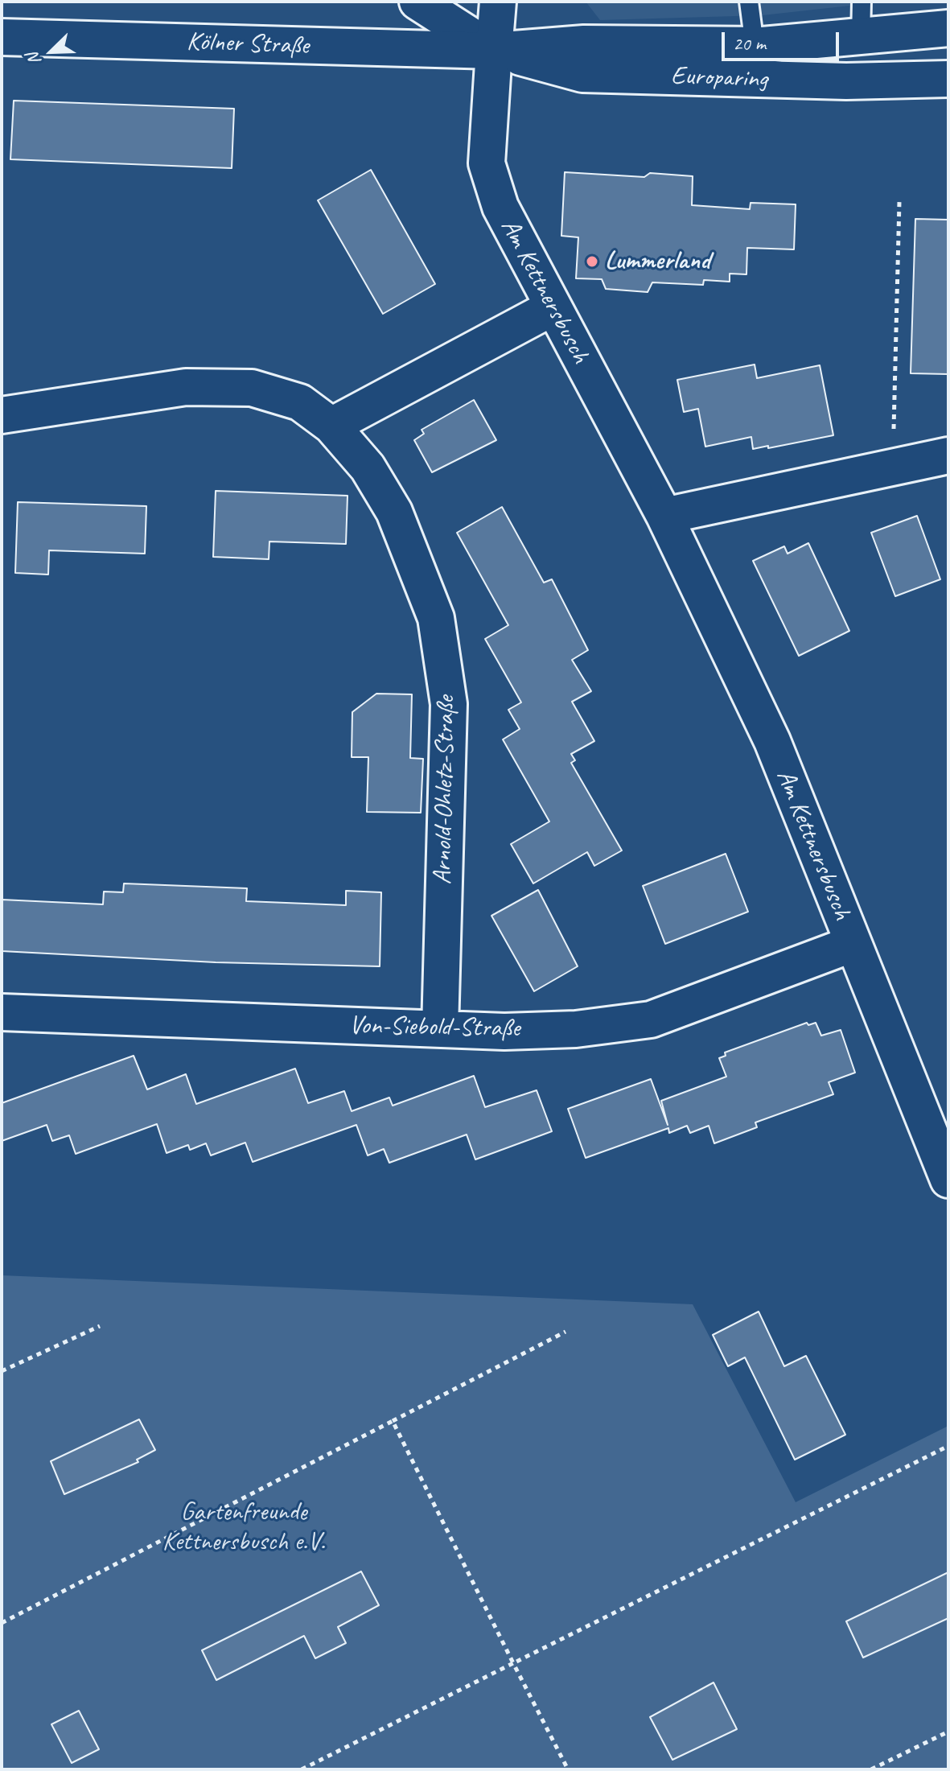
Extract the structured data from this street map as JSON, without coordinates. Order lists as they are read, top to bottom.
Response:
{
  "streets": {
    "street": [
      "Kölner Straße",
      "Europaring",
      "Am Kettnersbusch",
      "Arnold-Ohletz-Straße",
      "Von-Siebold-Straße"
    ]
  },
  "crossings": [
    ["Kölner Straße", "Europaring"],
    ["Kölner Straße", "Am Kettnersbusch"],
    ["Europaring", "Am Kettnersbusch"],
    ["Am Kettnersbusch", "Von-Siebold-Straße"],
    ["Arnold-Ohletz-Straße", "Von-Siebold-Straße"]
  ],
  "parks": ["Gartenfreunde Kettnersbusch e.V."],
  "places": ["Lummerland"],
  "scale_bar": "20 m",
  "north": "bottom left"
}
